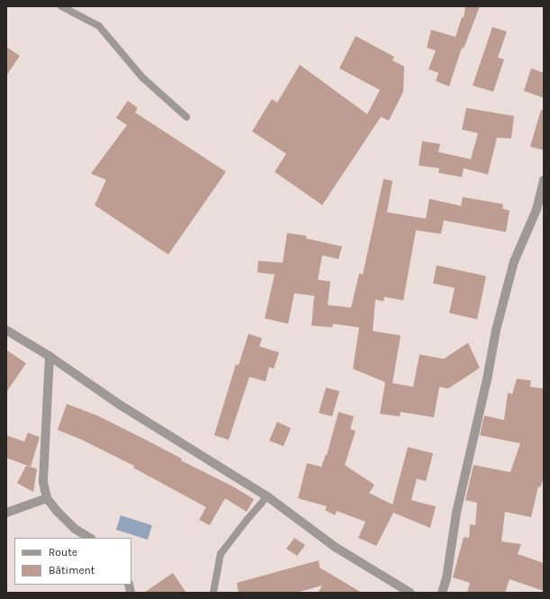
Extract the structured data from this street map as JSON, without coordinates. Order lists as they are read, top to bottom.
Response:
{
  "legend": ["Route", "Bâtiment"]
}
